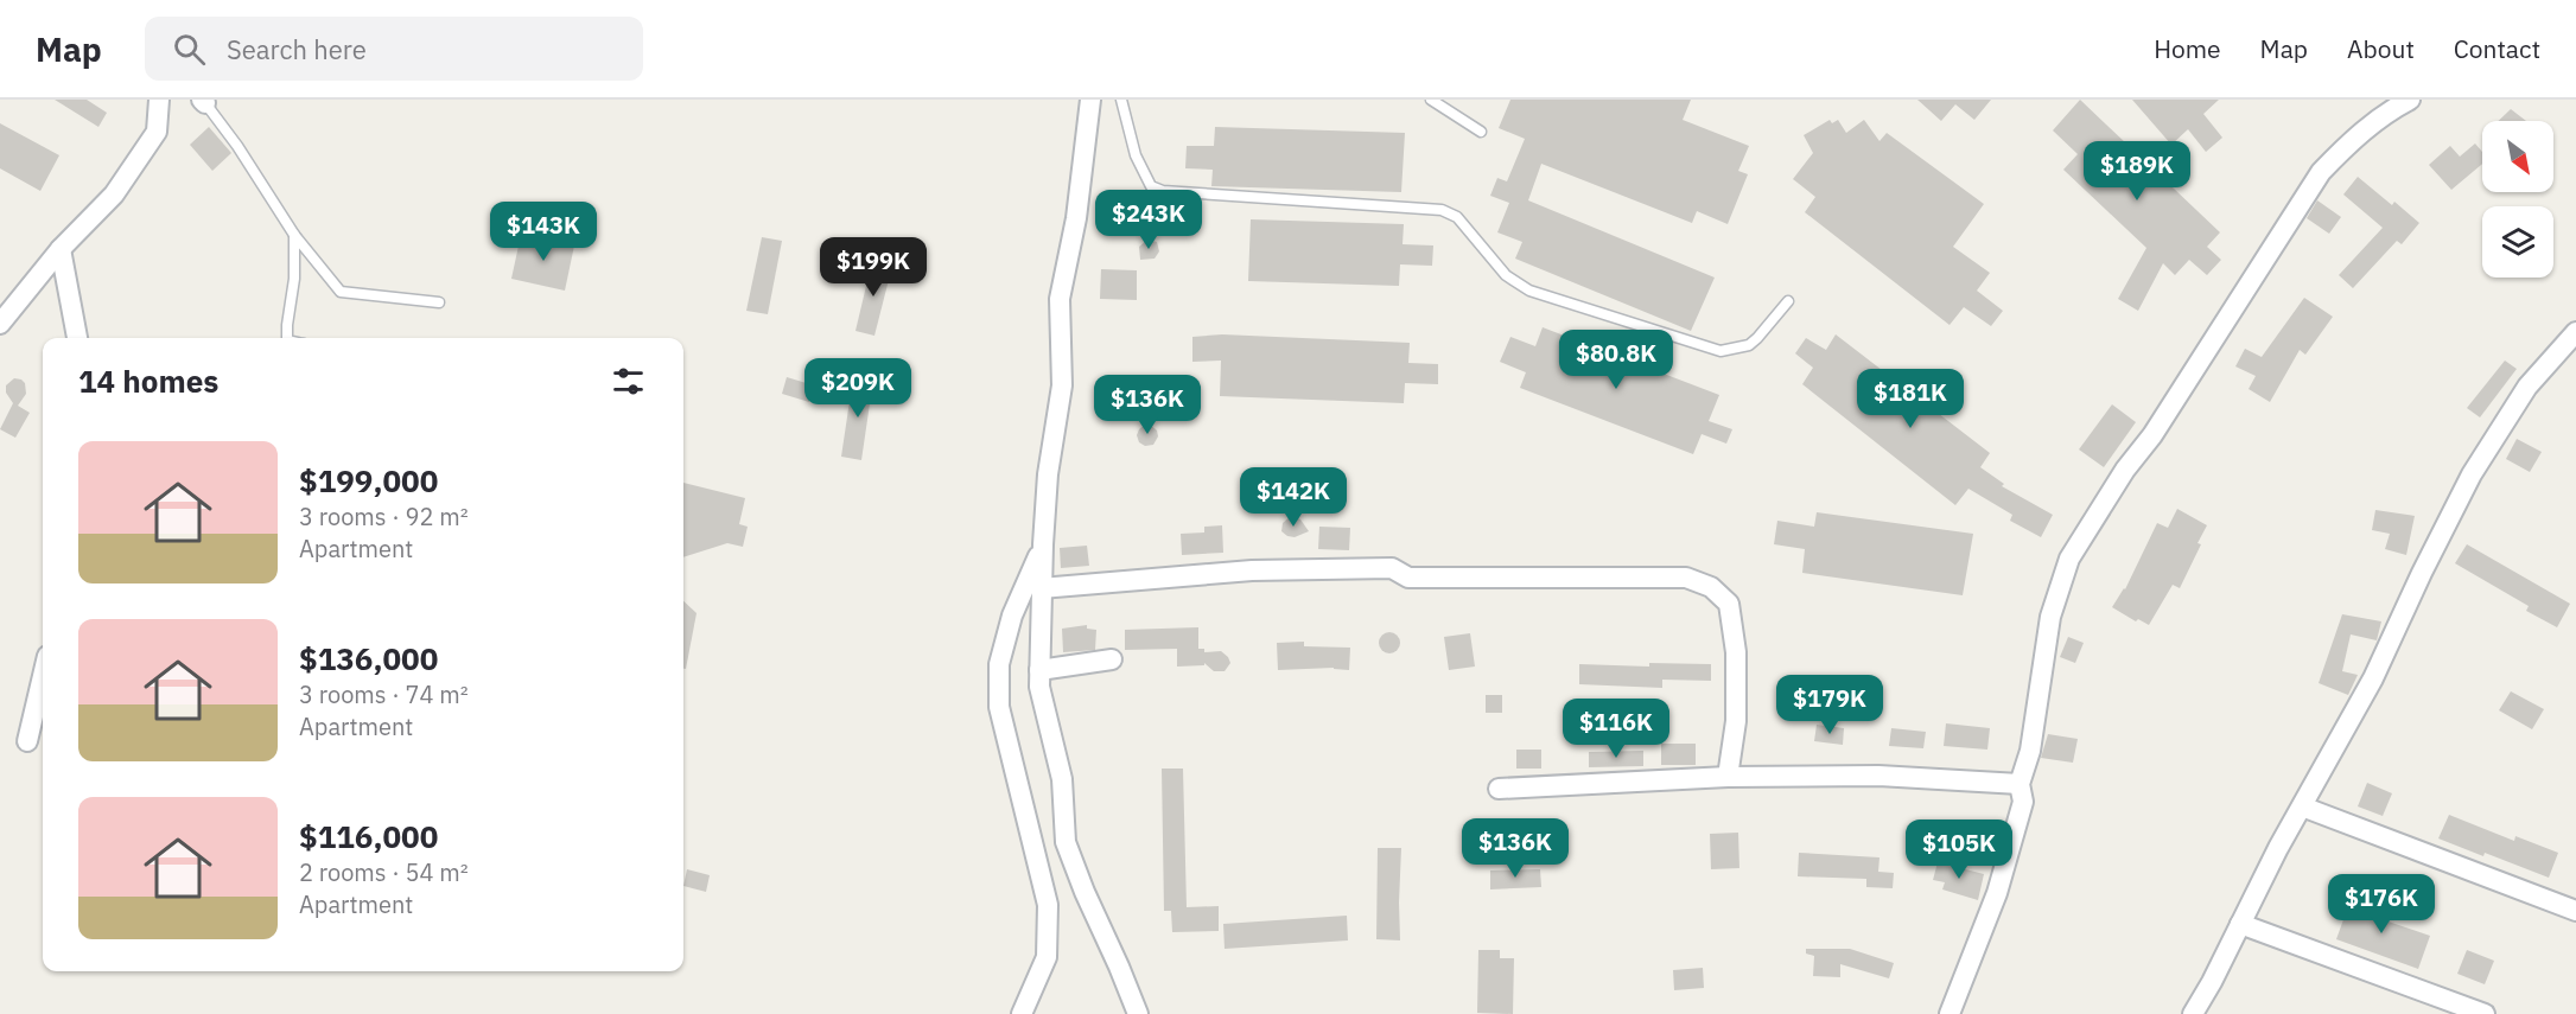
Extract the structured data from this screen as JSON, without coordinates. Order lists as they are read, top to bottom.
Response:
{
  "north": "bottom right",
  "page": {
    "header": "Map",
    "search": "Search here",
    "nav": [
      "Home",
      "Map",
      "About",
      "Contact"
    ],
    "price": [
      "$189K",
      "$243K",
      "$143K",
      "$199K",
      "$80.8K",
      "$209K",
      "$181K",
      "$136K",
      "$142K",
      "$179K",
      "$116K",
      "$136K",
      "$105K",
      "$176K"
    ],
    "heading": "14 homes",
    "list": [
      {
        "name": "$199,000",
        "note": "3 rooms · 92 m² · Apartment"
      },
      {
        "name": "$136,000",
        "note": "3 rooms · 74 m² · Apartment"
      },
      {
        "name": "$116,000",
        "note": "2 rooms · 54 m² · Apartment"
      }
    ]
  }
}
